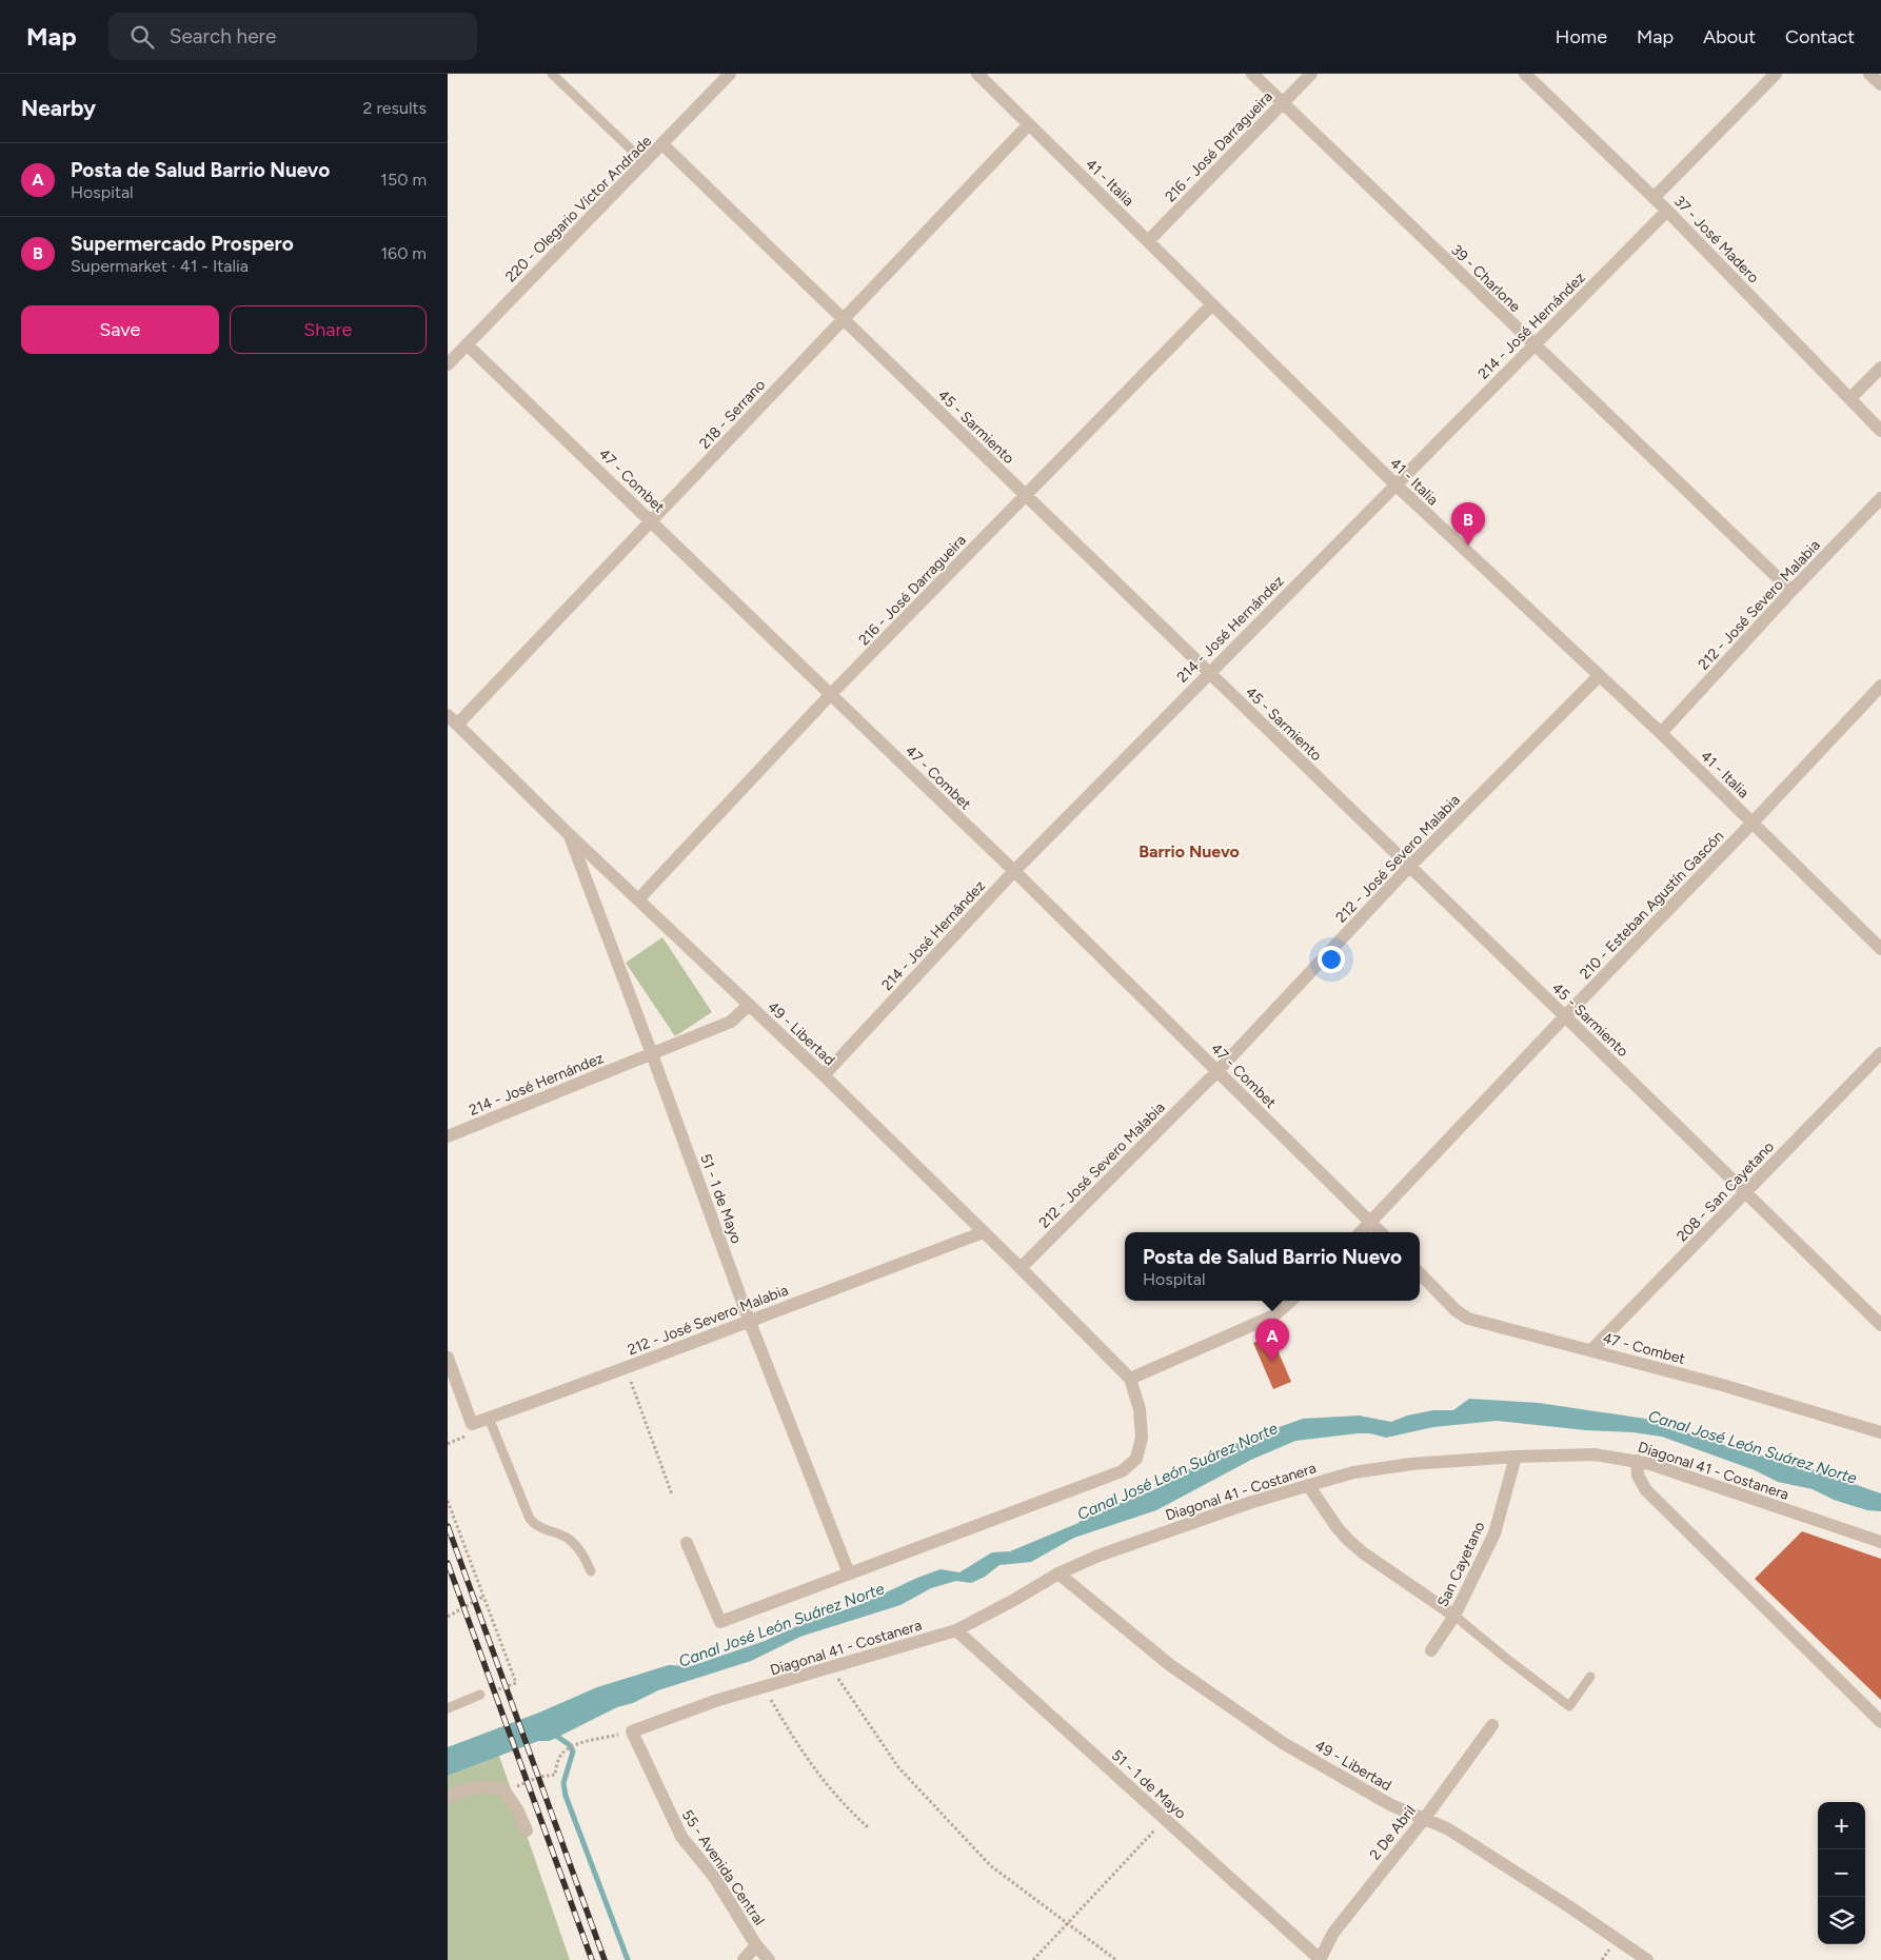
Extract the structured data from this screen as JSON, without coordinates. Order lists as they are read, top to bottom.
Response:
{
  "streets": {
    "street": [
      "216 - José Darragueira",
      "41 - Italia",
      "220 - Olegario Víctor Andrade",
      "37 - José Madero",
      "39 - Charlone",
      "214 - José Hernández",
      "218 - Serrano",
      "45 - Sarmiento",
      "47 - Combet",
      "212 - José Severo Malabia",
      "210 - Esteban Agustín Gascón",
      "49 - Libertad",
      "208 - San Cayetano",
      "51 - 1 de Mayo",
      "Diagonal 41 - Costanera",
      "San Cayetano",
      "2 De Abril",
      "55 - Avenida Central"
    ]
  },
  "crossings": [
    ["216 - José Darragueira", "41 - Italia"],
    ["216 - José Darragueira", "39 - Charlone"],
    ["216 - José Darragueira", "45 - Sarmiento"],
    ["216 - José Darragueira", "47 - Combet"],
    ["216 - José Darragueira", "49 - Libertad"],
    ["41 - Italia", "214 - José Hernández"],
    ["41 - Italia", "218 - Serrano"],
    ["41 - Italia", "212 - José Severo Malabia"],
    ["41 - Italia", "210 - Esteban Agustín Gascón"],
    ["220 - Olegario Víctor Andrade", "45 - Sarmiento"],
    ["220 - Olegario Víctor Andrade", "47 - Combet"],
    ["37 - José Madero", "214 - José Hernández"],
    ["39 - Charlone", "214 - José Hernández"],
    ["39 - Charlone", "212 - José Severo Malabia"],
    ["214 - José Hernández", "45 - Sarmiento"],
    ["214 - José Hernández", "47 - Combet"],
    ["214 - José Hernández", "49 - Libertad"],
    ["214 - José Hernández", "51 - 1 de Mayo"],
    ["218 - Serrano", "45 - Sarmiento"],
    ["218 - Serrano", "47 - Combet"],
    ["218 - Serrano", "49 - Libertad"],
    ["45 - Sarmiento", "212 - José Severo Malabia"],
    ["45 - Sarmiento", "210 - Esteban Agustín Gascón"],
    ["45 - Sarmiento", "208 - San Cayetano"],
    ["47 - Combet", "212 - José Severo Malabia"],
    ["47 - Combet", "210 - Esteban Agustín Gascón"],
    ["47 - Combet", "208 - San Cayetano"],
    ["212 - José Severo Malabia", "49 - Libertad"],
    ["212 - José Severo Malabia", "51 - 1 de Mayo"],
    ["49 - Libertad", "51 - 1 de Mayo"],
    ["49 - Libertad", "Diagonal 41 - Costanera"],
    ["49 - Libertad", "2 De Abril"],
    ["51 - 1 de Mayo", "Diagonal 41 - Costanera"],
    ["51 - 1 de Mayo", "2 De Abril"],
    ["Diagonal 41 - Costanera", "San Cayetano"],
    ["Diagonal 41 - Costanera", "55 - Avenida Central"]
  ],
  "districts": ["Barrio Nuevo"],
  "water": ["Canal José León Suárez Norte"],
  "page": {
    "header": "Map",
    "search": "Search here",
    "nav": [
      "Home",
      "Map",
      "About",
      "Contact"
    ],
    "heading": ["Nearby", "2 results"],
    "list": [
      {
        "mark": "A",
        "name": "Posta de Salud Barrio Nuevo",
        "note": "Hospital",
        "value": "150 m"
      },
      {
        "mark": "B",
        "name": "Supermercado Prospero",
        "note": "Supermarket · 41 - Italia",
        "value": "160 m"
      }
    ],
    "buttons": ["Save", "Share"],
    "pins": ["B", "A"],
    "popup": ["Posta de Salud Barrio Nuevo", "Hospital"],
    "map_buttons": ["+", "−"]
  }
}
